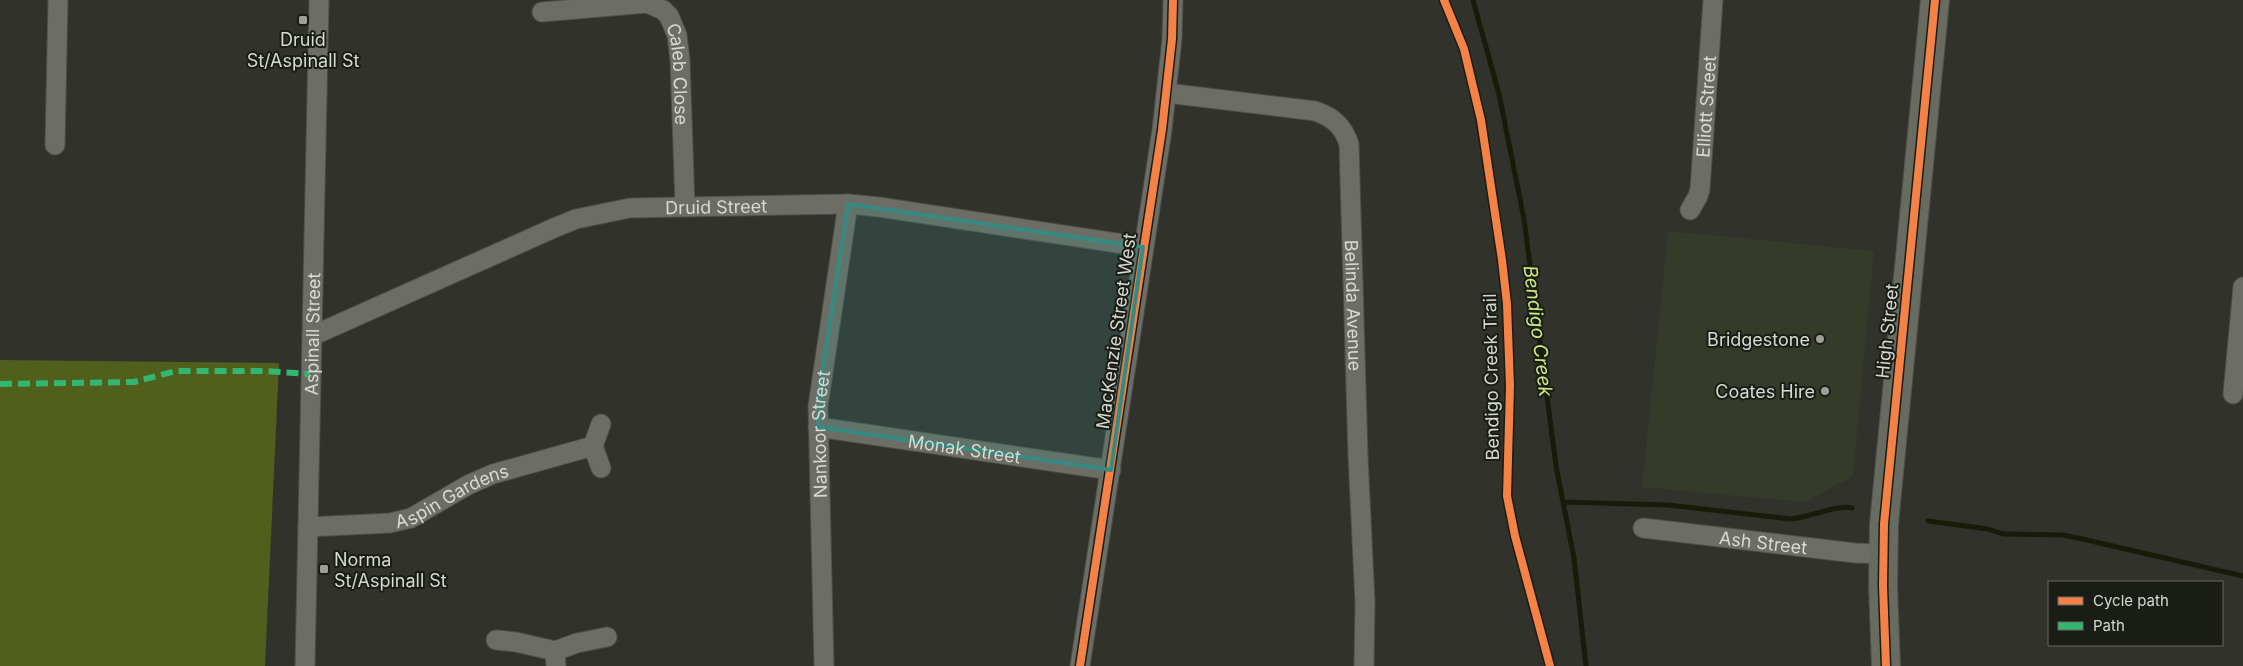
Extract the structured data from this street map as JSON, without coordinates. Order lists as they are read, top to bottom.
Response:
{
  "streets": {
    "highway": ["High Street"],
    "street": [
      "Caleb Close",
      "Elliott Street",
      "Druid Street",
      "Belinda Avenue",
      "MacKenzie Street West",
      "Aspinall Street",
      "Nankoor Street",
      "Monak Street",
      "Aspin Gardens",
      "Ash Street"
    ],
    "cycle path": ["Bendigo Creek Trail"]
  },
  "crossings": [
    ["Caleb Close", "Druid Street"],
    ["Druid Street", "MacKenzie Street West"],
    ["Druid Street", "Aspinall Street"],
    ["Druid Street", "Nankoor Street"],
    ["Belinda Avenue", "MacKenzie Street West"],
    ["MacKenzie Street West", "Monak Street"],
    ["High Street", "Ash Street"],
    ["Aspinall Street", "Aspin Gardens"],
    ["Nankoor Street", "Monak Street"]
  ],
  "water": ["Bendigo Creek"],
  "places": {
    "transit": ["Druid St/Aspinall St", "Norma St/Aspinall St"],
    "other": ["Bridgestone", "Coates Hire"]
  },
  "legend": ["Cycle path", "Path"]
}
